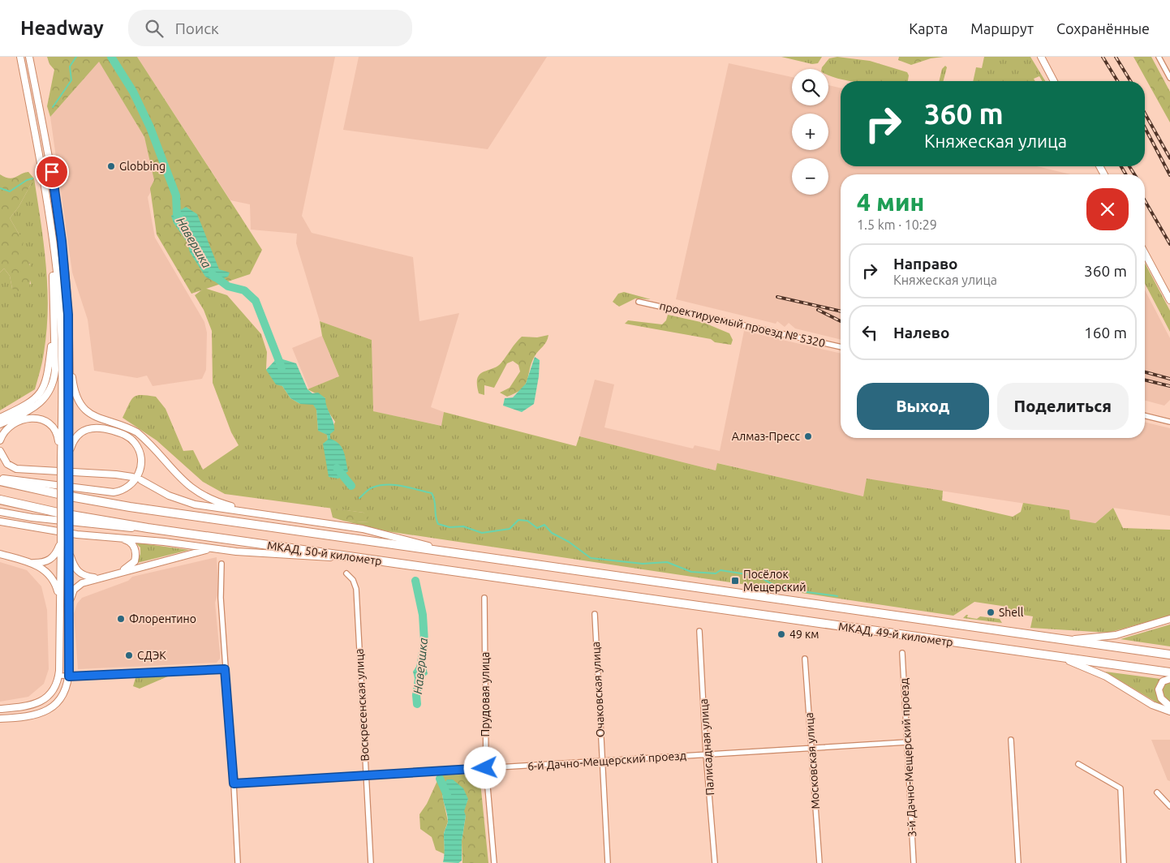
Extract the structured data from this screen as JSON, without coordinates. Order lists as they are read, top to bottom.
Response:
{
  "streets": {
    "highway": ["МКАД, 50-й километр", "МКАД, 49-й километр"],
    "street": [
      "проектируемый проезд № 5320",
      "Очаковская улица",
      "Прудовая улица",
      "Воскресенская улица",
      "Палисадная улица",
      "3-й Дачно-Мещерский проезд",
      "6-й Дачно-Мещерский проезд",
      "Московская улица"
    ]
  },
  "crossings": [
    ["МКАД, 50-й километр", "МКАД, 49-й километр"],
    ["Очаковская улица", "6-й Дачно-Мещерский проезд"],
    ["Прудовая улица", "6-й Дачно-Мещерский проезд"],
    ["Воскресенская улица", "6-й Дачно-Мещерский проезд"],
    ["Палисадная улица", "6-й Дачно-Мещерский проезд"],
    ["3-й Дачно-Мещерский проезд", "6-й Дачно-Мещерский проезд"],
    ["6-й Дачно-Мещерский проезд", "Московская улица"]
  ],
  "water": ["Навершка"],
  "places": {
    "other": [
      "Globbing",
      "Алмаз-Пресс",
      "Shell",
      "Флорентино",
      "49 км",
      "СДЭК"
    ],
    "transit": ["Посёлок Мещерский"]
  },
  "page": {
    "header": "Headway",
    "search": "Поиск",
    "nav": ["Карта", "Маршрут", "Сохранённые"],
    "map_buttons": ["+", "−"],
    "turn": ["360 m", "Княжеская улица"],
    "heading": ["4 мин", "1.5 km · 10:29"],
    "list": [
      {
        "name": "Направо",
        "note": "Княжеская улица",
        "value": "360 m"
      },
      {
        "name": "Налево",
        "value": "160 m"
      }
    ],
    "buttons": ["Выход", "Поделиться"]
  }
}
